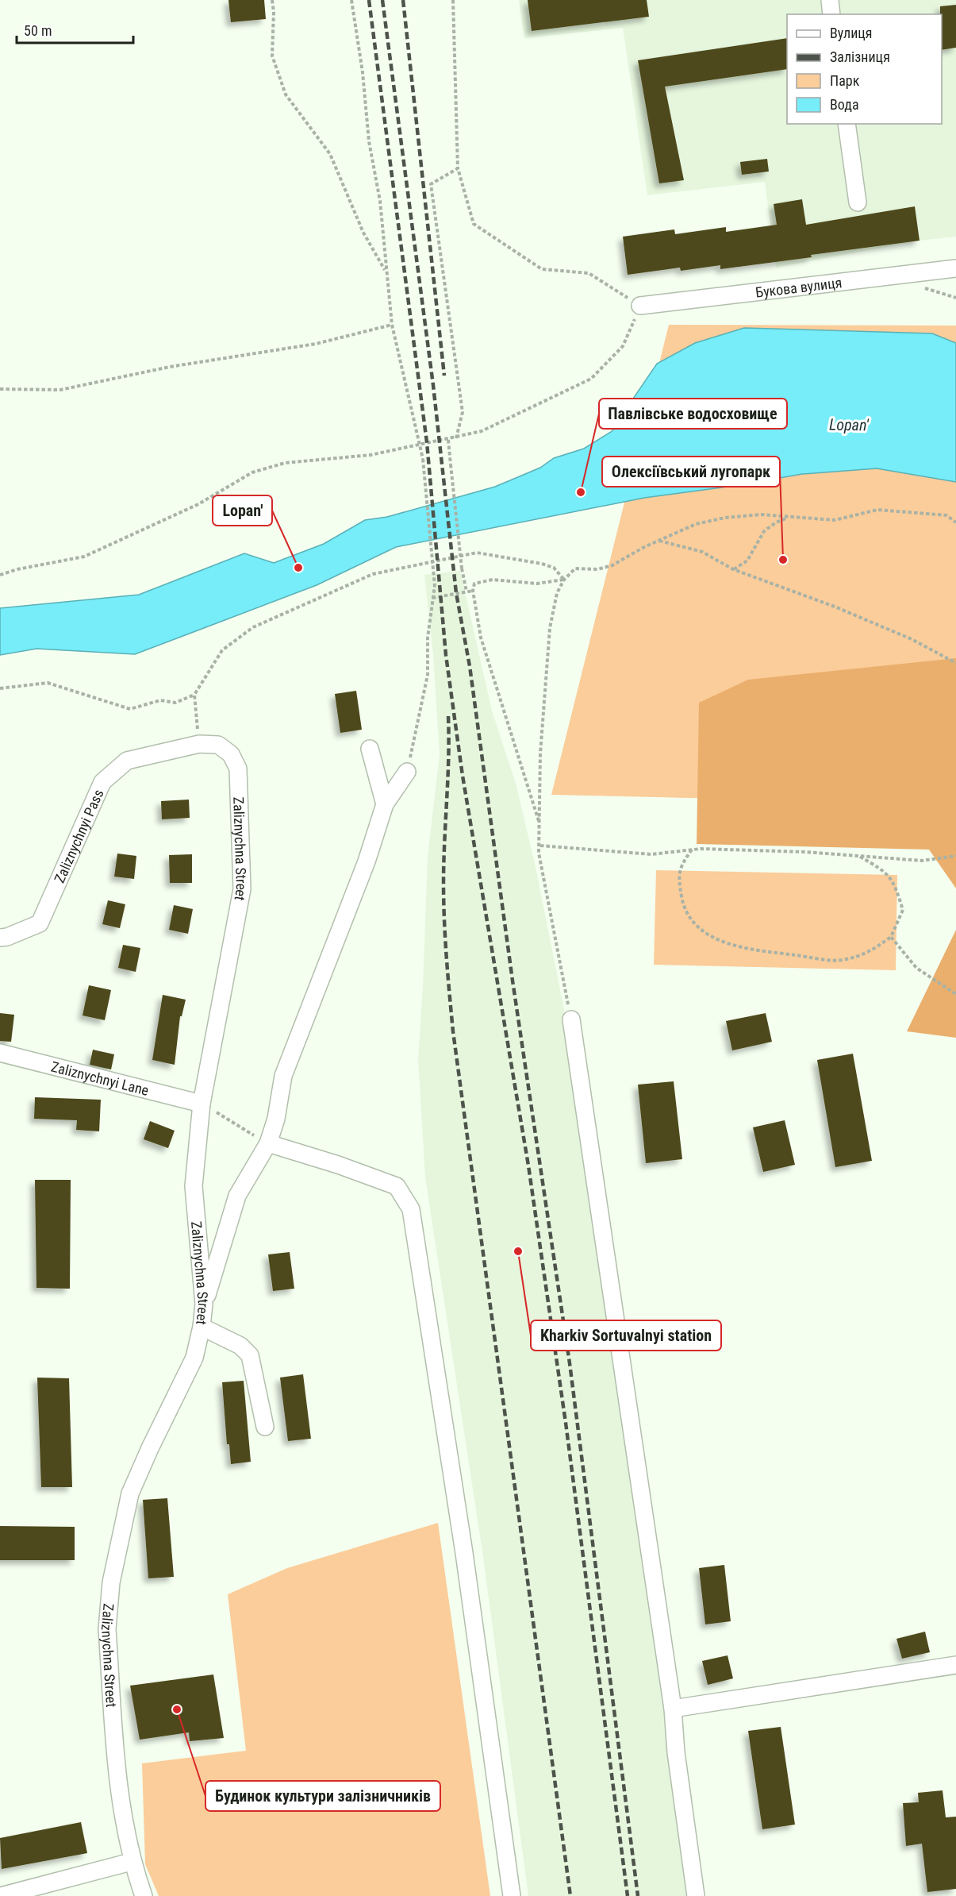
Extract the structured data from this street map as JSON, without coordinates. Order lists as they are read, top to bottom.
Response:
{
  "streets": {
    "street": [
      "Букова вулиця",
      "Zaliznychnyi Pass",
      "Zaliznychna Street",
      "Zaliznychnyi Lane"
    ]
  },
  "crossings": [
    ["Zaliznychnyi Pass", "Zaliznychna Street"],
    ["Zaliznychna Street", "Zaliznychnyi Lane"]
  ],
  "water": ["Lopan'"],
  "places": [
    "Павлівське водосховище",
    "Олексіївський лугопарк",
    "Lopan'",
    "Kharkiv Sortuvalnyi station",
    "Будинок культури залізничників"
  ],
  "legend": [
    "Вулиця",
    "Залізниця",
    "Парк",
    "Вода"
  ],
  "scale_bar": "50 m"
}
